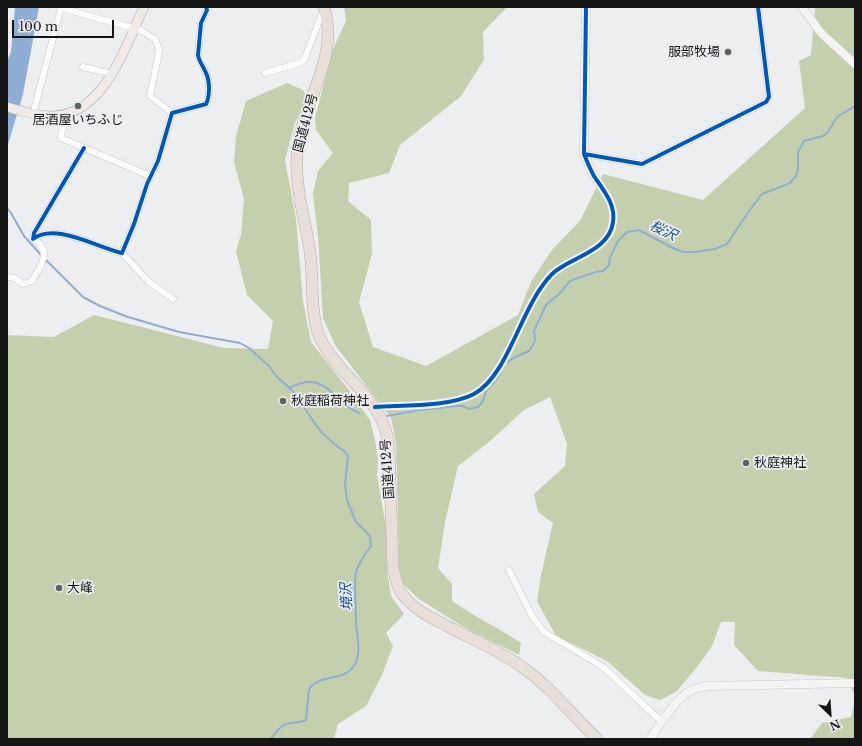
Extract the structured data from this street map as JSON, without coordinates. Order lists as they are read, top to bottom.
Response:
{
  "streets": {
    "highway": ["国道412号"]
  },
  "water": ["桜沢", "境沢"],
  "places": [
    "服部牧場",
    "居酒屋いちふじ",
    "秋庭稲荷神社",
    "秋庭神社",
    "大峰"
  ],
  "scale_bar": "100 m",
  "north": "bottom right"
}
